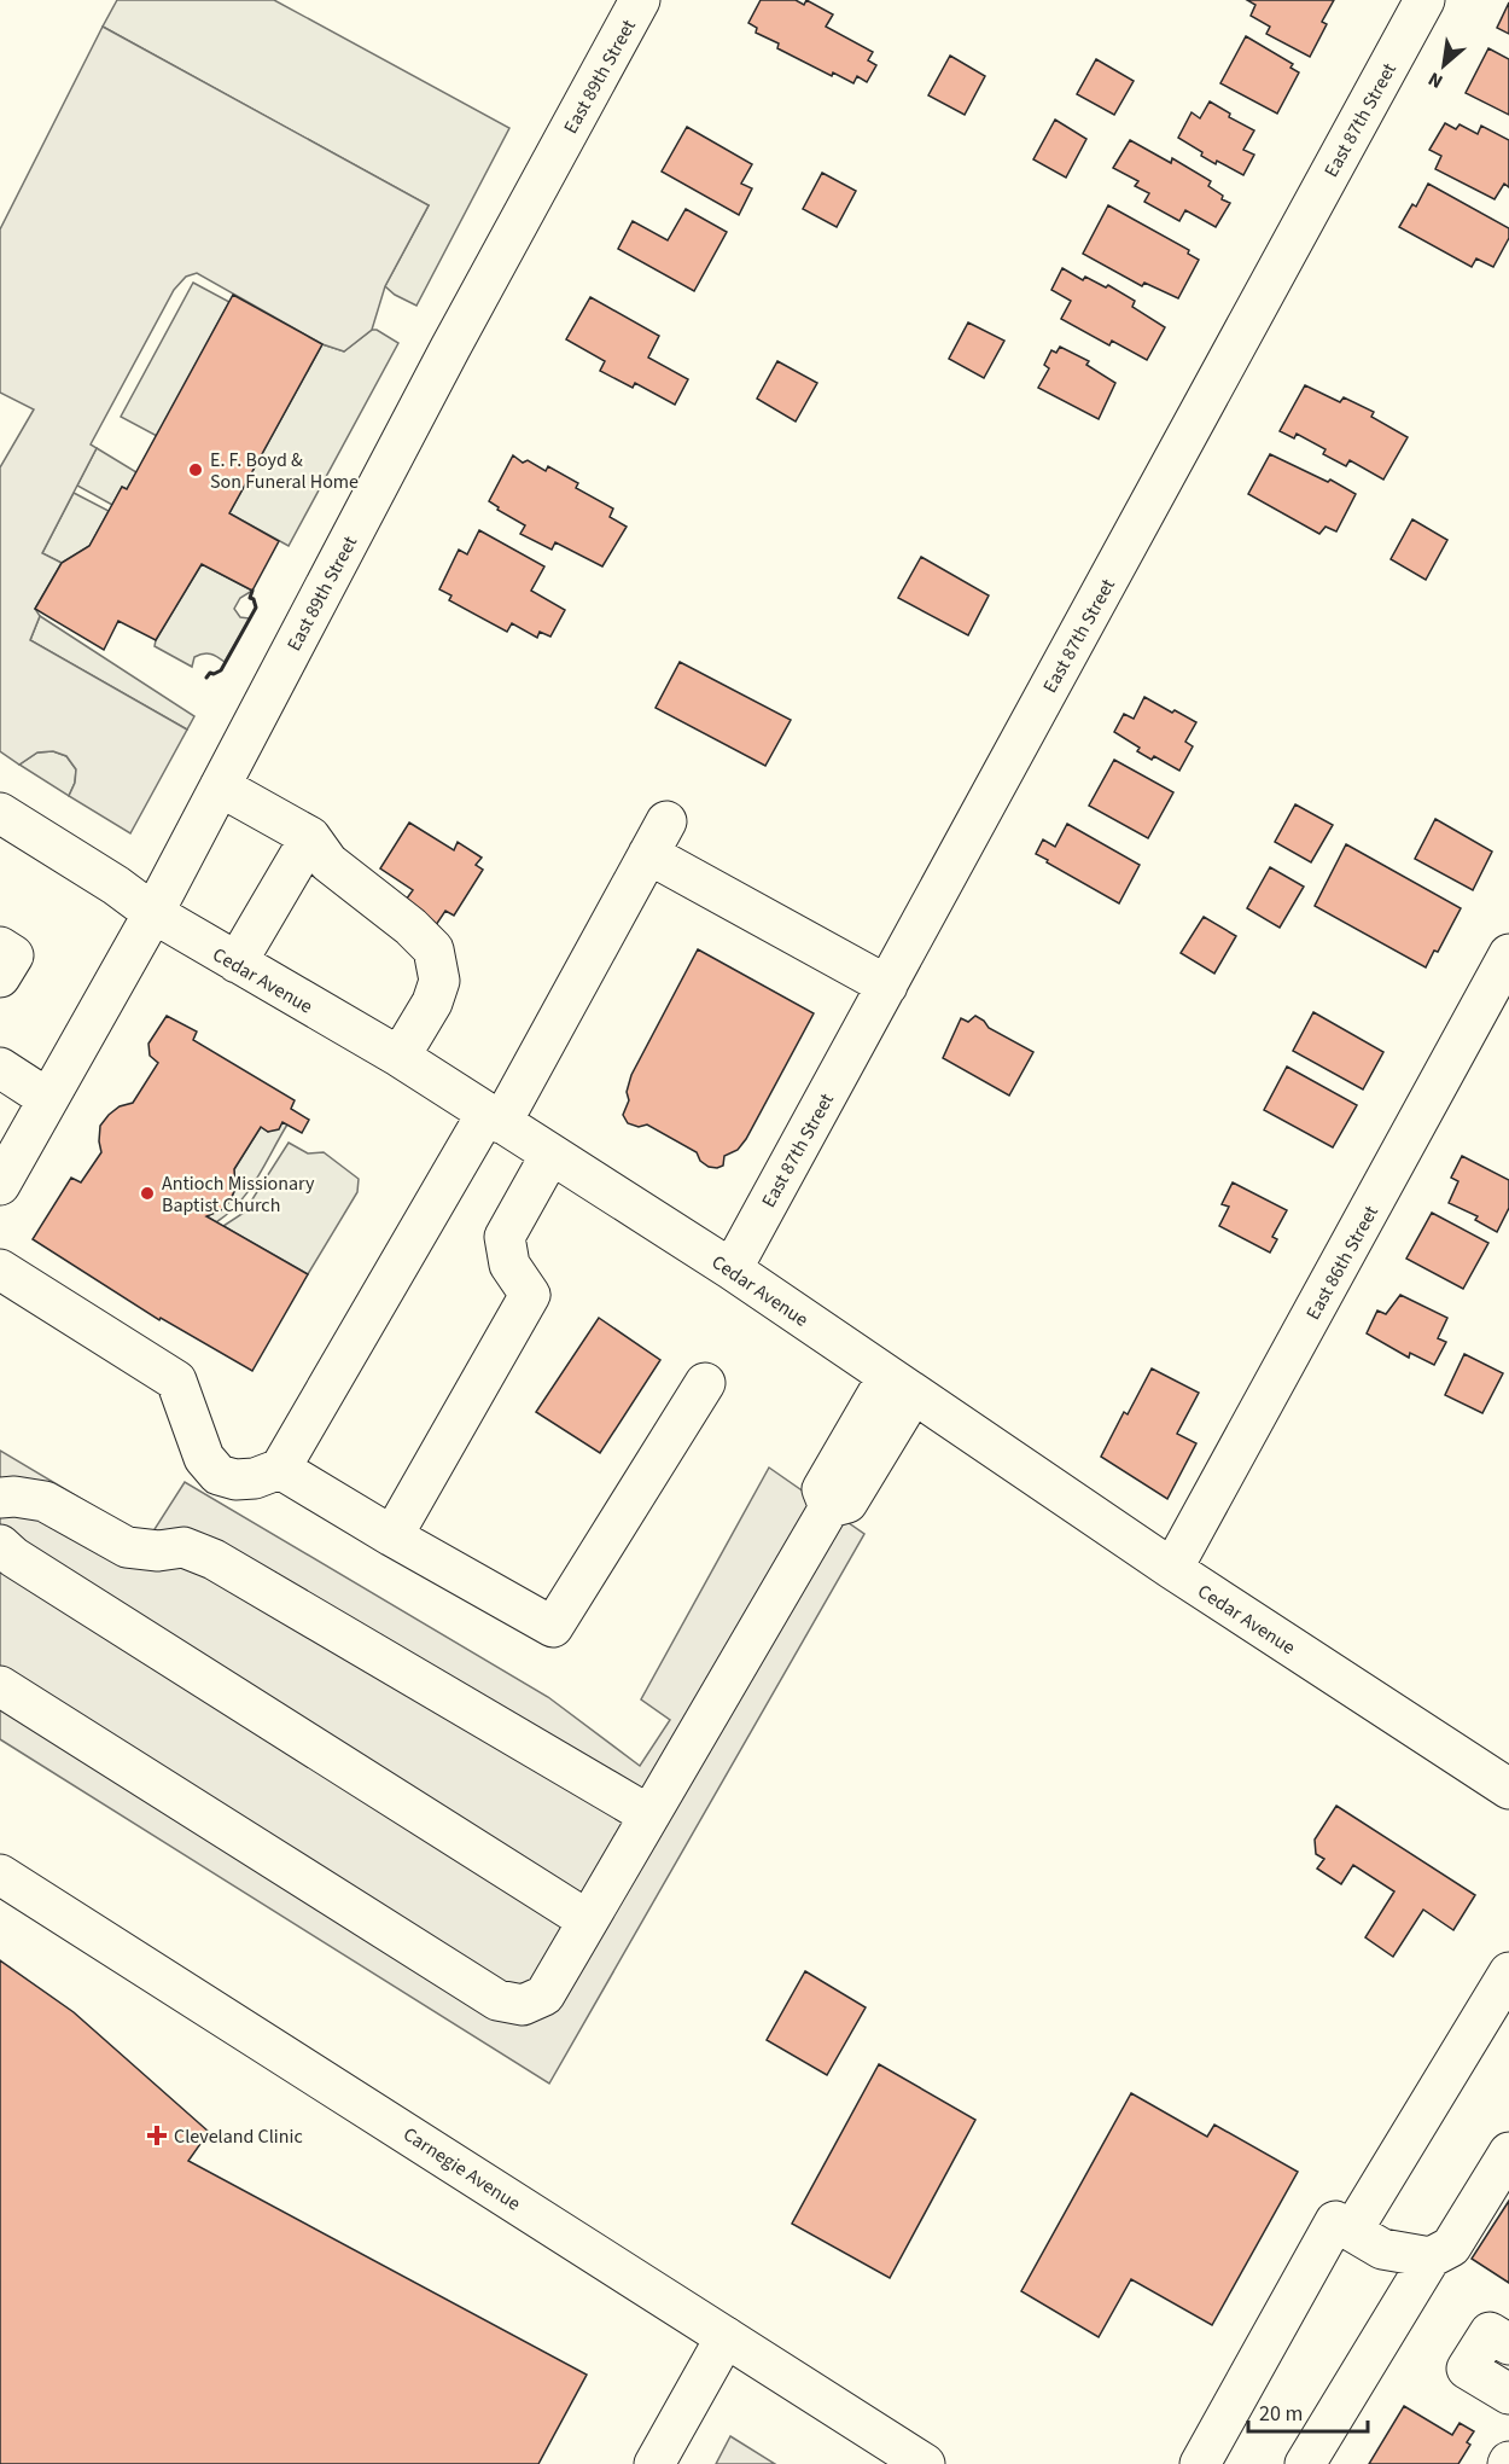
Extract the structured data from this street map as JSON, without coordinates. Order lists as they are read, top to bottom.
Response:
{
  "streets": {
    "street": [
      "East 89th Street",
      "East 87th Street",
      "Cedar Avenue",
      "East 86th Street",
      "Carnegie Avenue"
    ]
  },
  "crossings": [
    ["East 89th Street", "Cedar Avenue"],
    ["East 87th Street", "Cedar Avenue"],
    ["Cedar Avenue", "East 86th Street"]
  ],
  "places": {
    "other": ["E. F. Boyd & Son Funeral Home", "Antioch Missionary Baptist Church"],
    "health": ["Cleveland Clinic"]
  },
  "scale_bar": "20 m",
  "north": "bottom left"
}
